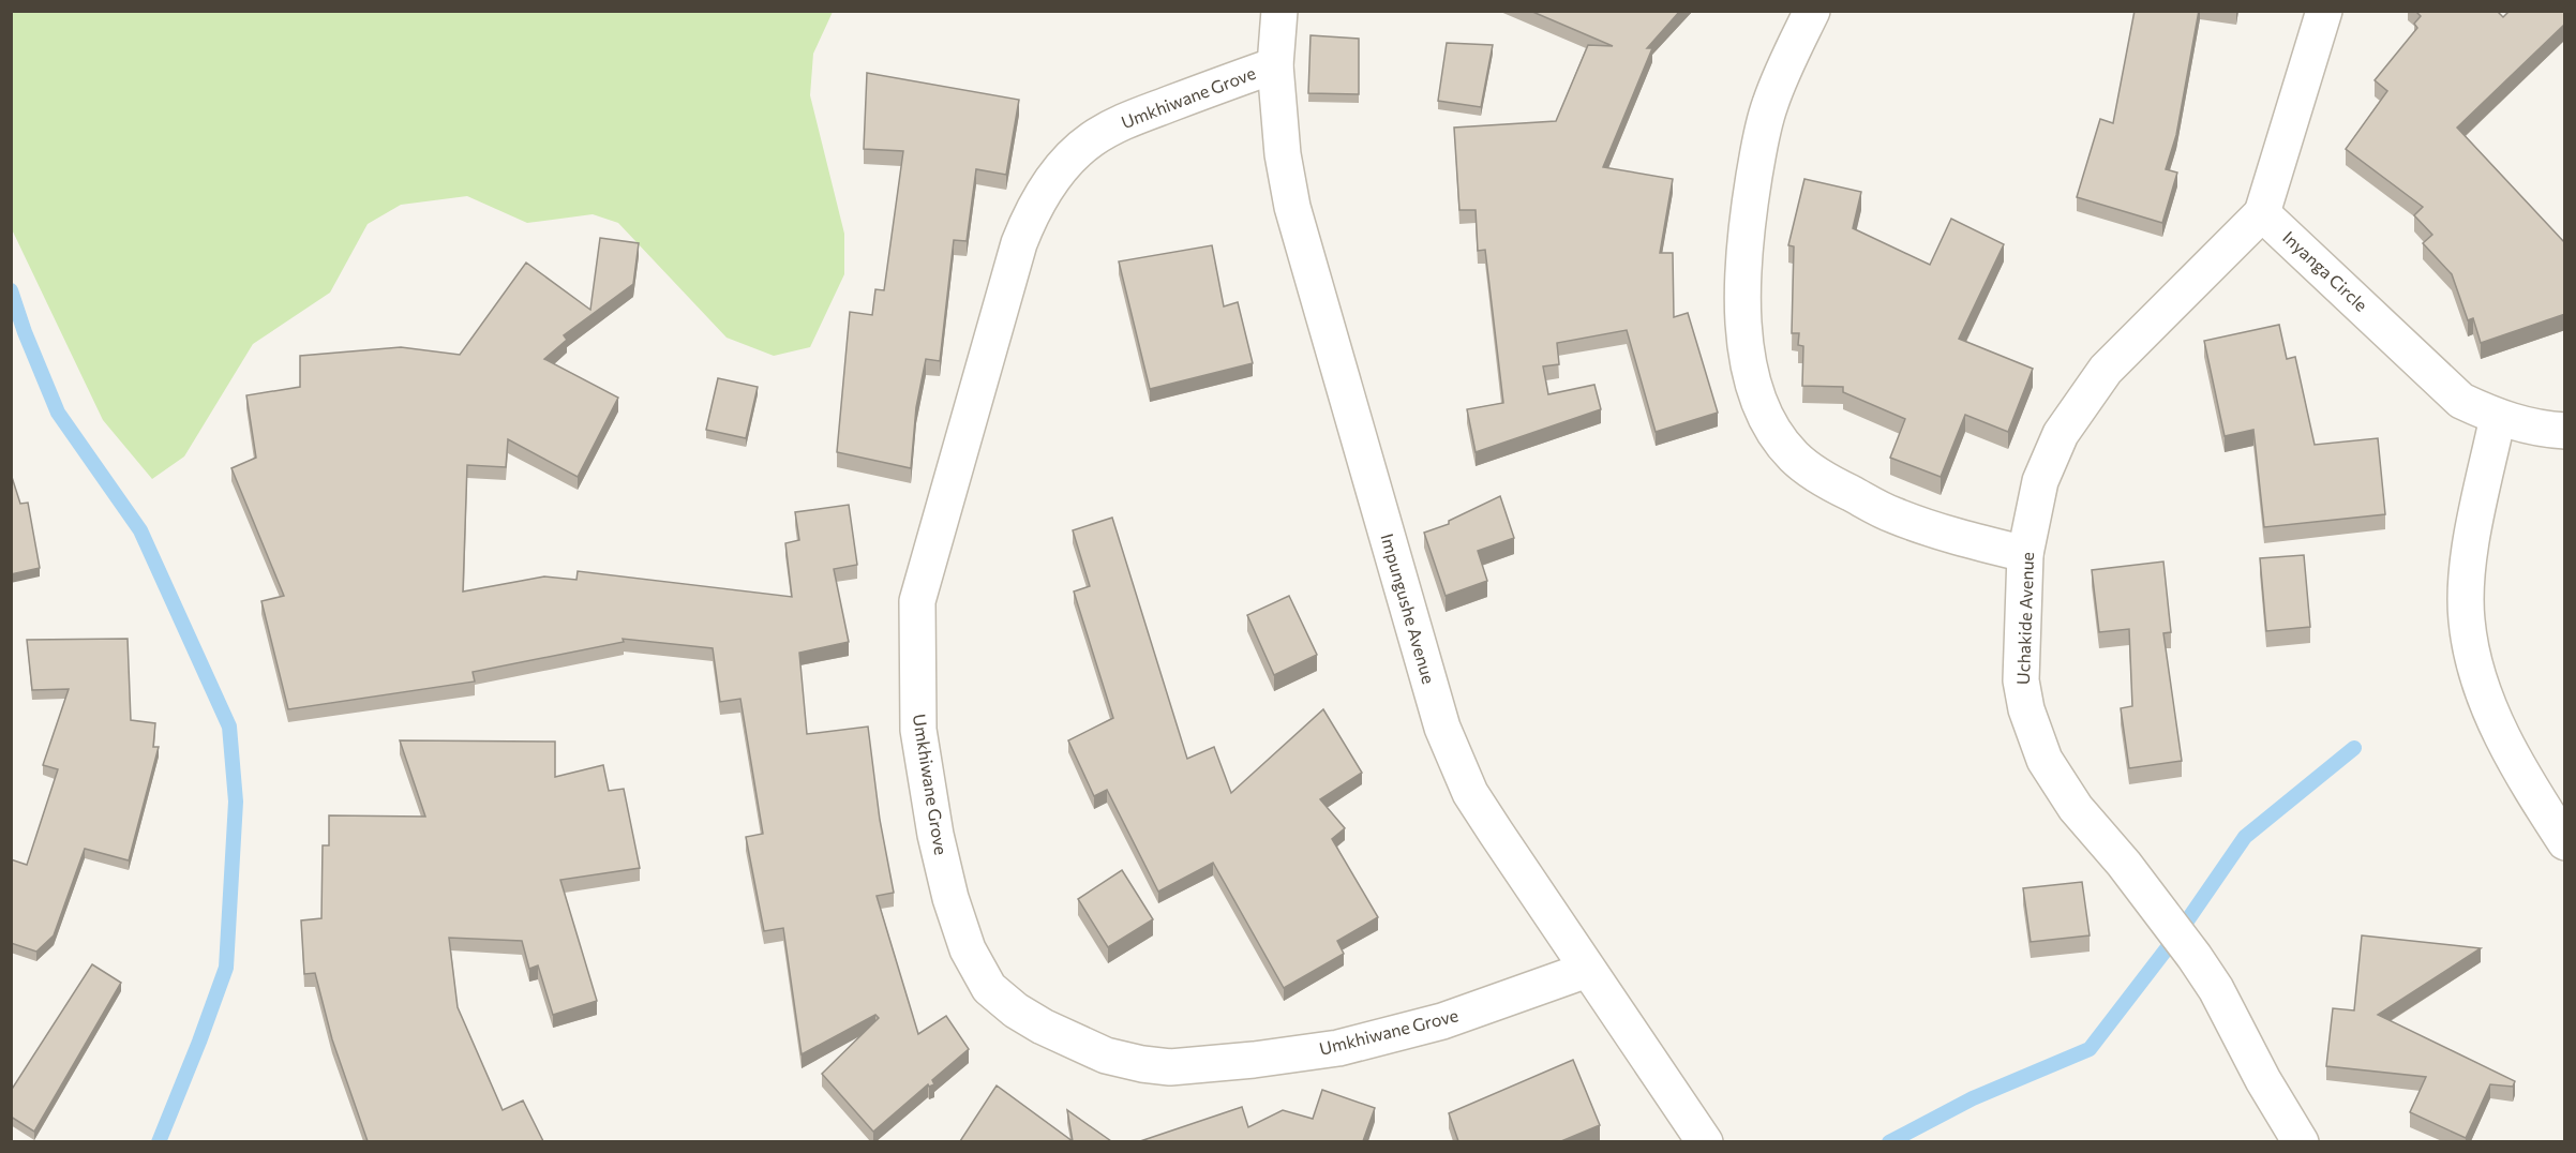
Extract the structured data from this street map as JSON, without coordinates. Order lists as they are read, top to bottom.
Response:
{
  "streets": {
    "street": [
      "Umkhiwane Grove",
      "Inyanga Circle",
      "Impungushe Avenue",
      "Uchakide Avenue"
    ]
  },
  "crossings": [
    ["Umkhiwane Grove", "Impungushe Avenue"],
    ["Inyanga Circle", "Uchakide Avenue"]
  ]
}
